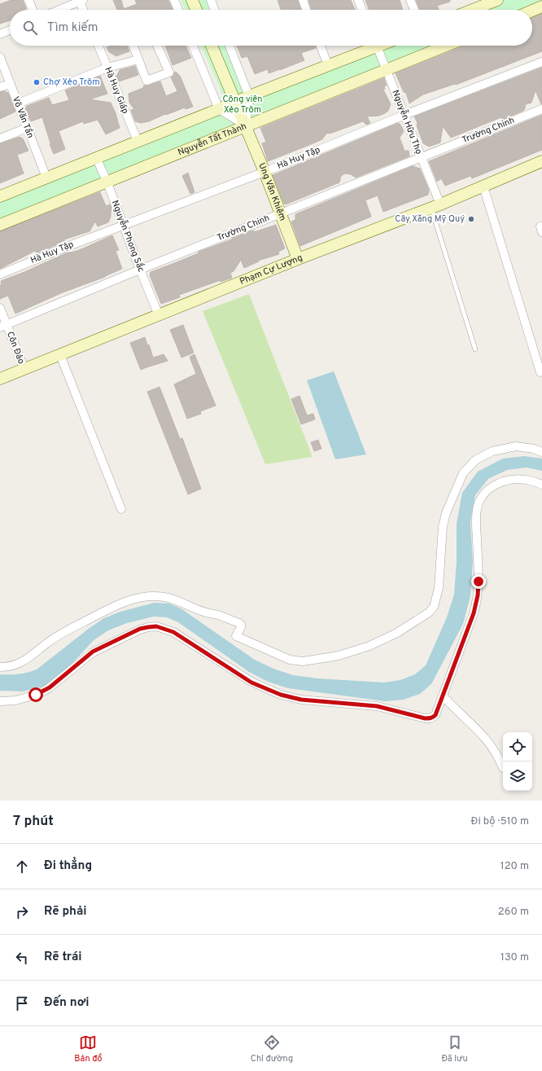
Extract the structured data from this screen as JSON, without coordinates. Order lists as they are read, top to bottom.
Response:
{
  "streets": {
    "street": [
      "Hà Huy Giáp",
      "Võ Văn Tần",
      "Nguyễn Hữu Thọ",
      "Trường Chinh",
      "Nguyễn Tất Thành",
      "Hà Huy Tập",
      "Ung Văn Khiêm",
      "Nguyễn Phong Sắc",
      "Phạm Cự Lượng",
      "Côn Đảo"
    ]
  },
  "crossings": [
    ["Nguyễn Hữu Thọ", "Trường Chinh"],
    ["Nguyễn Hữu Thọ", "Nguyễn Tất Thành"],
    ["Nguyễn Hữu Thọ", "Hà Huy Tập"],
    ["Nguyễn Hữu Thọ", "Phạm Cự Lượng"],
    ["Trường Chinh", "Ung Văn Khiêm"],
    ["Trường Chinh", "Nguyễn Phong Sắc"],
    ["Trường Chinh", "Côn Đảo"],
    ["Nguyễn Tất Thành", "Ung Văn Khiêm"],
    ["Nguyễn Tất Thành", "Nguyễn Phong Sắc"],
    ["Hà Huy Tập", "Ung Văn Khiêm"],
    ["Hà Huy Tập", "Nguyễn Phong Sắc"],
    ["Ung Văn Khiêm", "Phạm Cự Lượng"],
    ["Nguyễn Phong Sắc", "Phạm Cự Lượng"],
    ["Phạm Cự Lượng", "Côn Đảo"]
  ],
  "parks": ["Công viên Xẻo Trôm"],
  "places": ["Chợ Xẻo Trôm", "Cây Xăng Mỹ Quý"],
  "page": {
    "search": "Tìm kiếm",
    "heading": ["7 phút", "Đi bộ · 510 m"],
    "list": [
      ["Đi thẳng", "120 m"],
      ["Rẽ phải", "260 m"],
      ["Rẽ trái", "130 m"],
      "Đến nơi"
    ],
    "nav": ["Bản đồ", "Chỉ đường", "Đã lưu"]
  }
}
